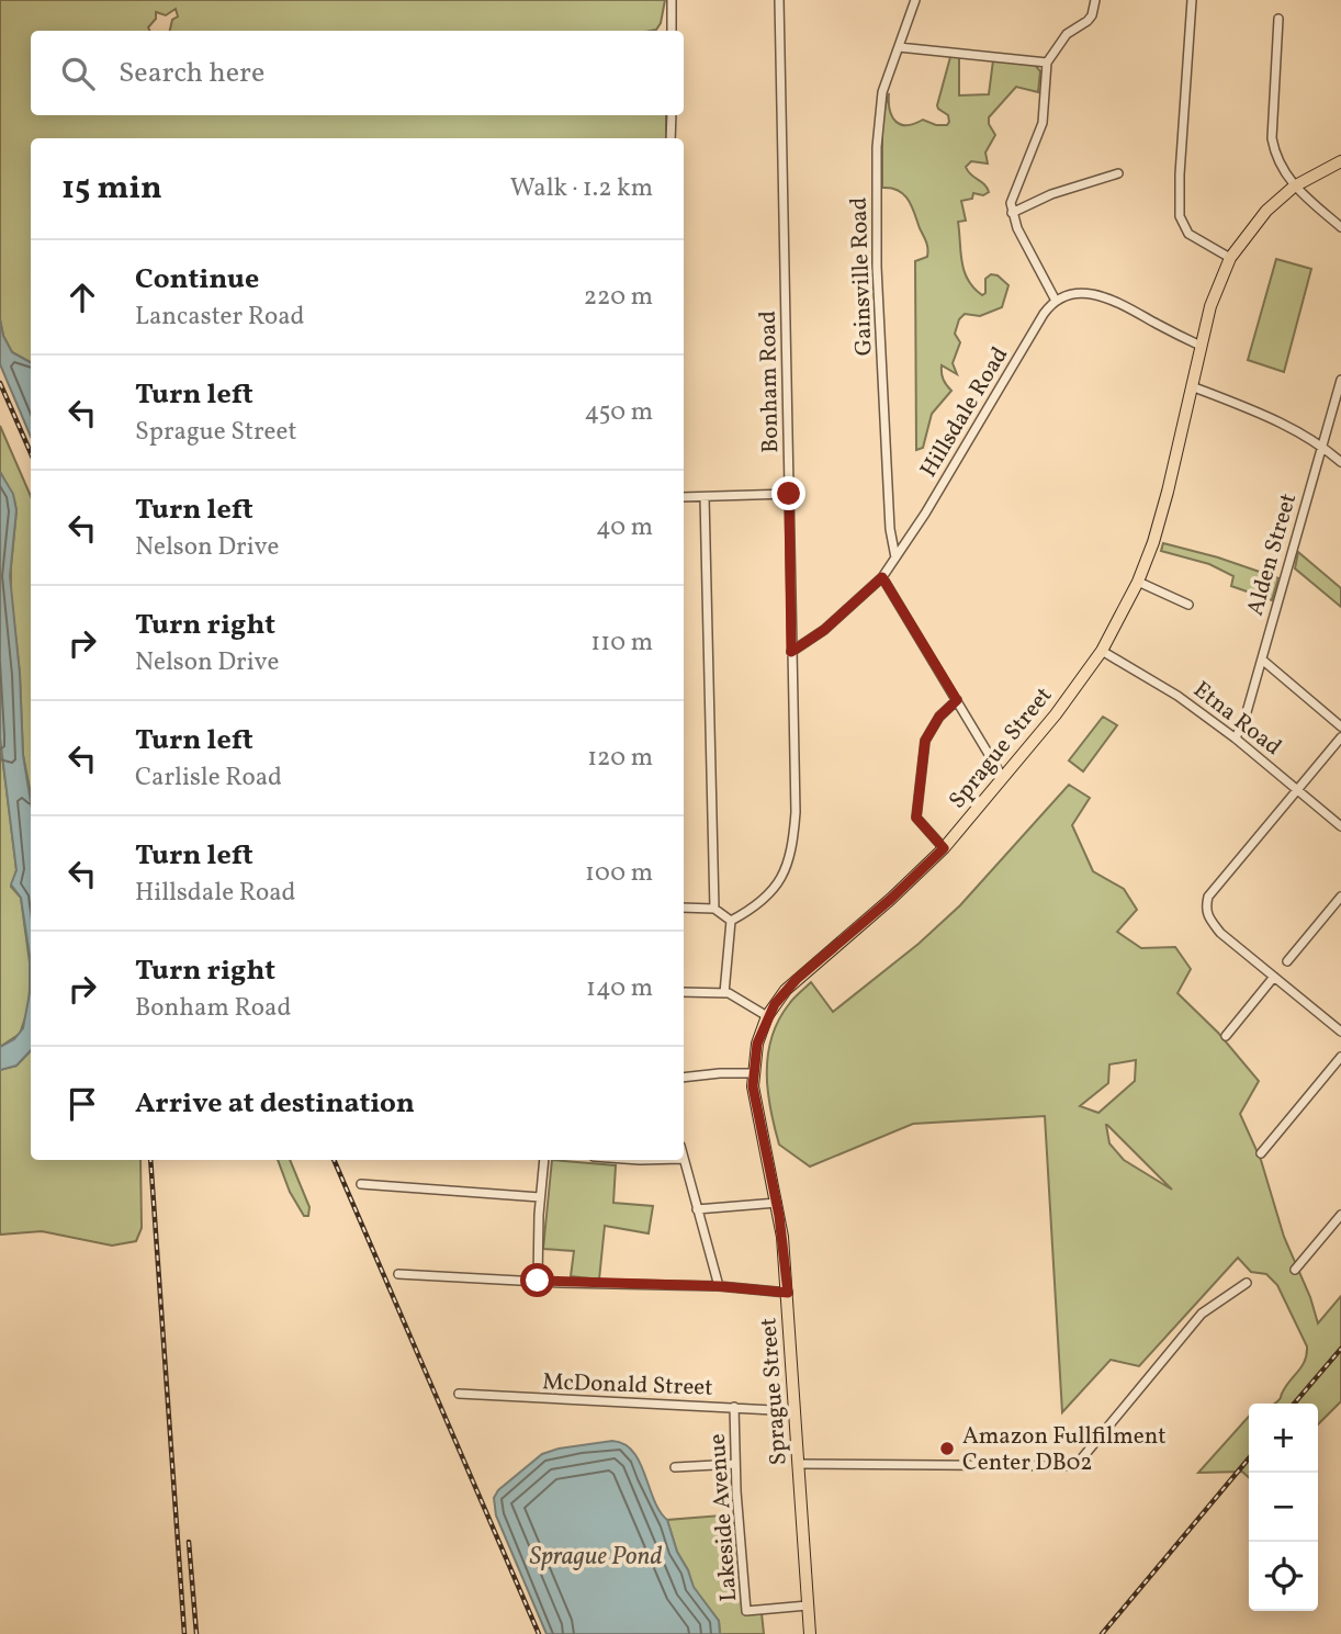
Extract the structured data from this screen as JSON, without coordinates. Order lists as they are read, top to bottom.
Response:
{
  "streets": {
    "main road": ["Sprague Street"],
    "street": [
      "Gainsville Road",
      "Bonham Road",
      "Hillsdale Road",
      "Alden Street",
      "Etna Road",
      "McDonald Street",
      "Lakeside Avenue"
    ]
  },
  "crossings": [
    ["Gainsville Road", "Hillsdale Road"],
    ["Bonham Road", "Hillsdale Road"],
    ["Alden Street", "Etna Road"],
    ["Etna Road", "Sprague Street"],
    ["Sprague Street", "McDonald Street"],
    ["Sprague Street", "Lakeside Avenue"],
    ["McDonald Street", "Lakeside Avenue"]
  ],
  "water": ["Sprague Pond"],
  "places": ["Amazon Fullfilment Center DB02"],
  "page": {
    "search": "Search here",
    "heading": ["15 min", "Walk · 1.2 km"],
    "list": [
      ["Continue", "Lancaster Road", "220 m"],
      ["Turn left", "Sprague Street", "450 m"],
      ["Turn left", "Nelson Drive", "40 m"],
      ["Turn right", "Nelson Drive", "110 m"],
      ["Turn left", "Carlisle Road", "120 m"],
      ["Turn left", "Hillsdale Road", "100 m"],
      ["Turn right", "Bonham Road", "140 m"],
      "Arrive at destination"
    ],
    "map_buttons": ["+", "−"]
  }
}
